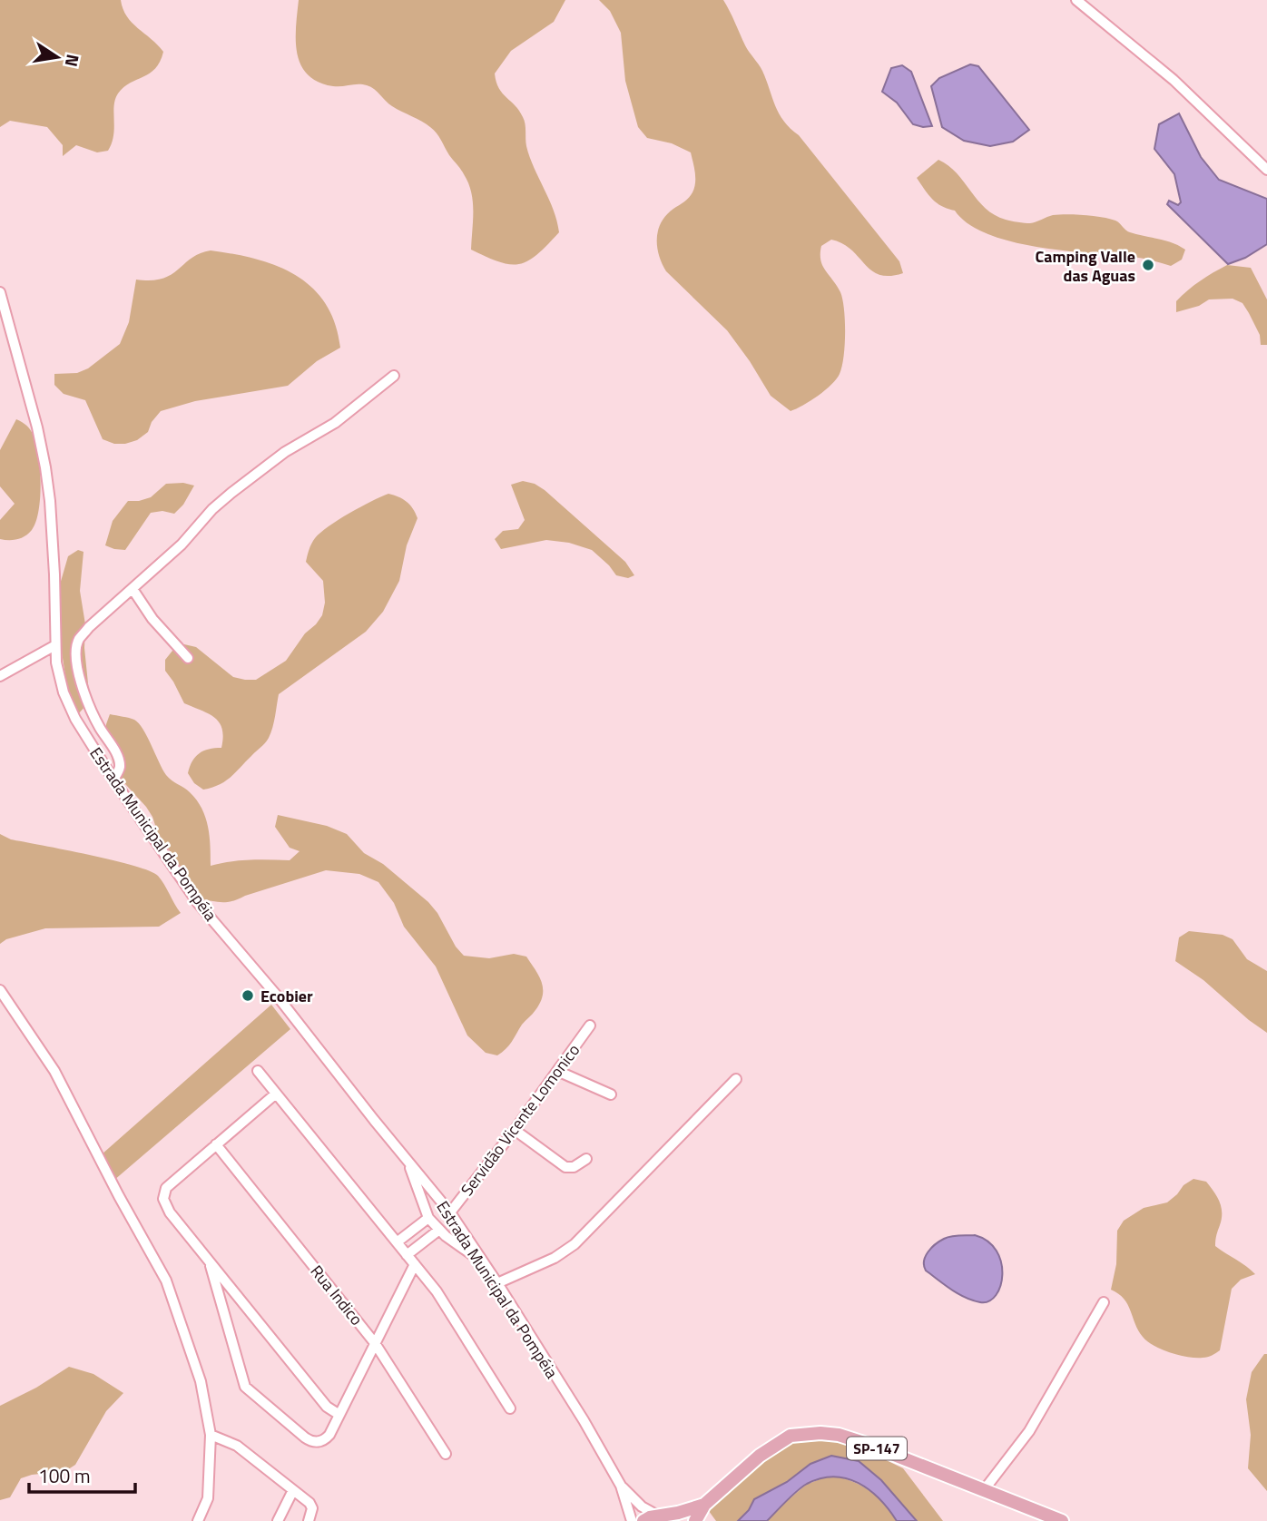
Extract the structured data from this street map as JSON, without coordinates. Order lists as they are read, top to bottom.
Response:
{
  "streets": {
    "main road": ["SP-147"],
    "street": ["Estrada Municipal da Pompéia", "Servidão Vicente Lomonico", "Rua Indico"]
  },
  "crossings": [
    ["Estrada Municipal da Pompéia", "Servidão Vicente Lomonico"],
    ["Estrada Municipal da Pompéia", "SP-147"]
  ],
  "places": ["Camping Valle das Aguas", "Ecobier"],
  "scale_bar": "100 m",
  "north": "right"
}
